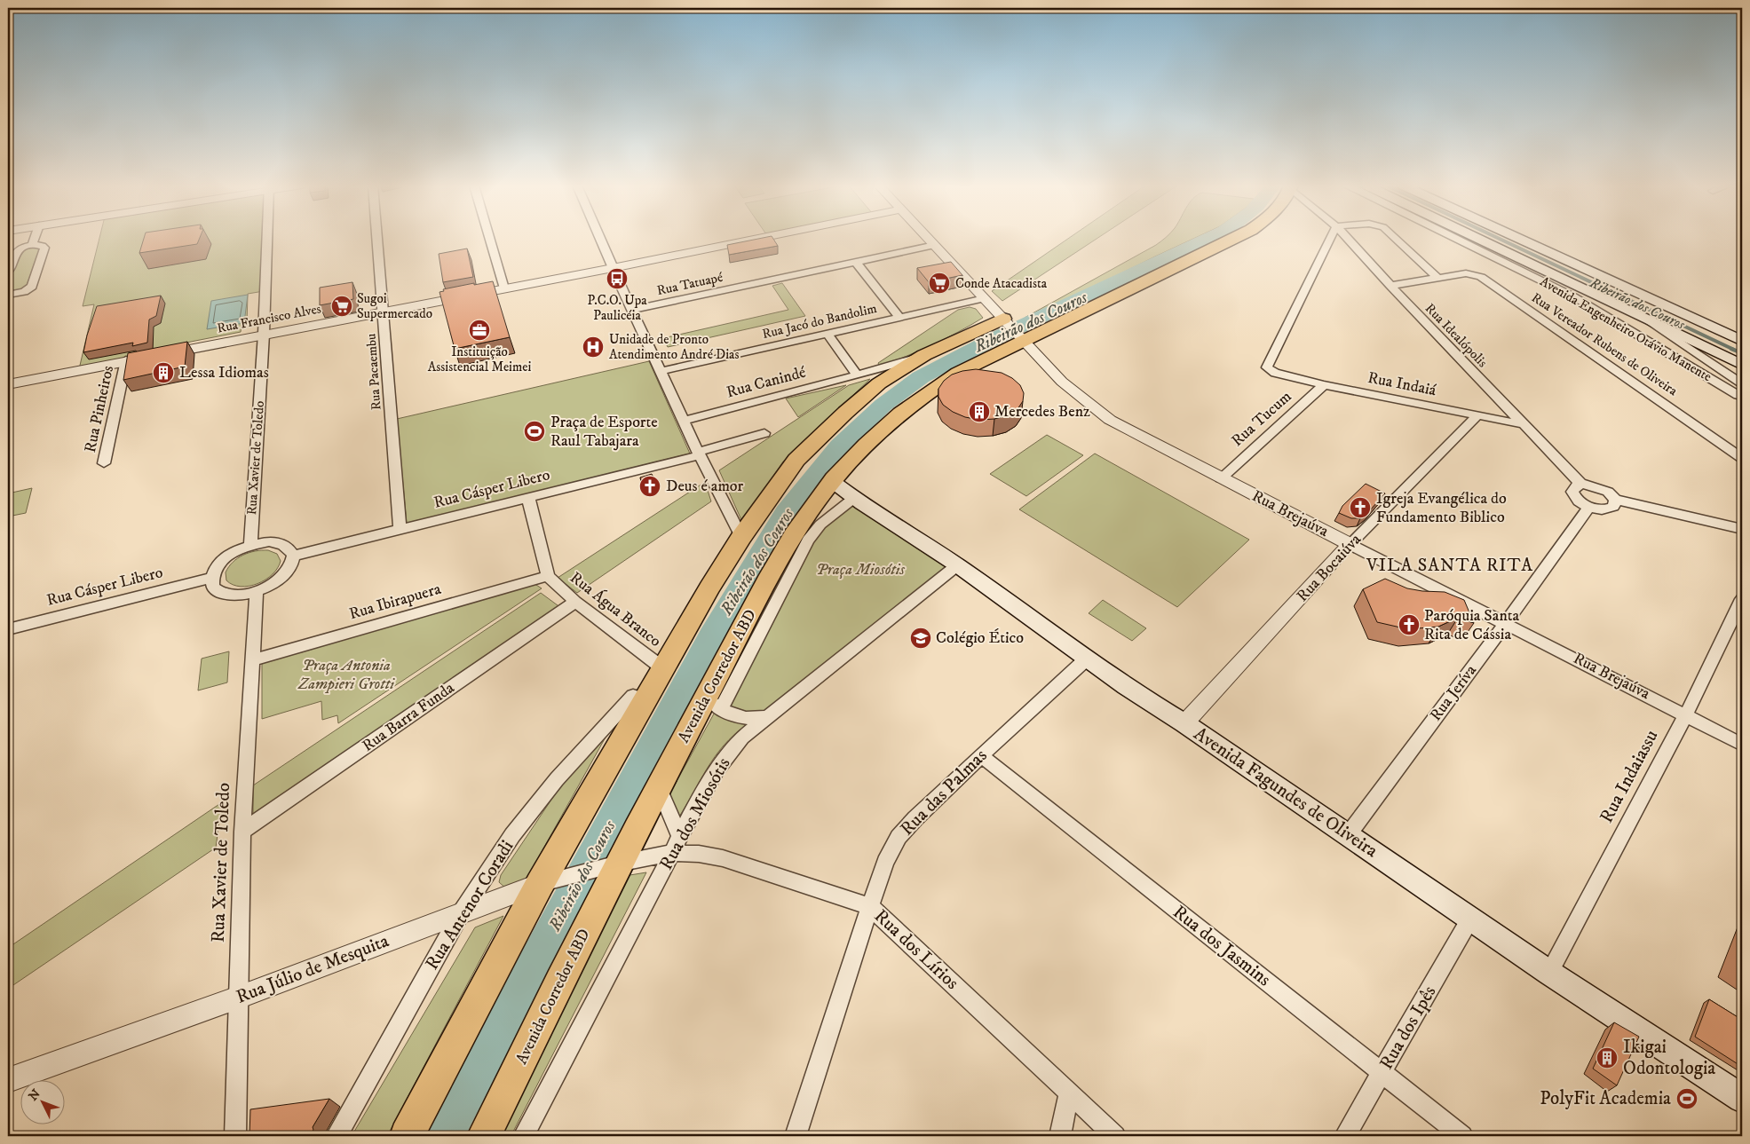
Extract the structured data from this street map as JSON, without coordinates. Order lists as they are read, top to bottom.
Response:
{
  "streets": {
    "highway": ["Avenida Corredor ABD"],
    "main road": ["Avenida Engenheiro Otávio Manente", "Avenida Fagundes de Oliveira"],
    "street": [
      "Rua Tatuapé",
      "Rua Francisco Alves",
      "Rua Jacó do Bandolim",
      "Rua Idealópolis",
      "Rua Vereador Rubens de Oliveira",
      "Rua Pacaembu",
      "Rua Canindé",
      "Rua Indaiá",
      "Rua Pinheiros",
      "Rua Tucum",
      "Rua Xavier de Toledo",
      "Rua Cásper Libero",
      "Rua Brejaúva",
      "Rua Bocaiúva",
      "Rua Ibirapuera",
      "Rua Água Branco",
      "Rua Jeríva",
      "Rua Barra Funda",
      "Rua Indaiassu",
      "Rua das Palmas",
      "Rua dos Miosótis",
      "Rua Antenor Coradi",
      "Rua dos Jasmins",
      "Rua dos Lírios",
      "Rua Júlio de Mesquita",
      "Rua dos Ipês"
    ]
  },
  "crossings": [
    ["Rua Francisco Alves", "Rua Pacaembu"],
    ["Rua Francisco Alves", "Rua Pinheiros"],
    ["Rua Francisco Alves", "Rua Xavier de Toledo"],
    ["Rua Idealópolis", "Rua Vereador Rubens de Oliveira"],
    ["Rua Idealópolis", "Rua Indaiá"],
    ["Rua Pacaembu", "Rua Cásper Libero"],
    ["Rua Canindé", "Avenida Corredor ABD"],
    ["Rua Indaiá", "Rua Tucum"],
    ["Rua Indaiá", "Rua Bocaiúva"],
    ["Rua Tucum", "Rua Brejaúva"],
    ["Rua Xavier de Toledo", "Rua Ibirapuera"],
    ["Rua Xavier de Toledo", "Rua Barra Funda"],
    ["Rua Xavier de Toledo", "Rua Júlio de Mesquita"],
    ["Rua Cásper Libero", "Rua Água Branco"],
    ["Rua Brejaúva", "Rua Bocaiúva"],
    ["Rua Brejaúva", "Avenida Corredor ABD"],
    ["Rua Brejaúva", "Rua Jeríva"],
    ["Rua Brejaúva", "Rua Indaiassu"],
    ["Rua Bocaiúva", "Avenida Fagundes de Oliveira"],
    ["Rua Ibirapuera", "Rua Água Branco"],
    ["Rua Água Branco", "Avenida Corredor ABD"],
    ["Rua Água Branco", "Rua Barra Funda"],
    ["Avenida Corredor ABD", "Avenida Fagundes de Oliveira"],
    ["Avenida Corredor ABD", "Rua dos Lírios"],
    ["Avenida Corredor ABD", "Rua Júlio de Mesquita"],
    ["Rua Jeríva", "Avenida Fagundes de Oliveira"],
    ["Rua Indaiassu", "Avenida Fagundes de Oliveira"],
    ["Rua das Palmas", "Avenida Fagundes de Oliveira"],
    ["Rua das Palmas", "Rua dos Jasmins"],
    ["Rua das Palmas", "Rua dos Lírios"],
    ["Avenida Fagundes de Oliveira", "Rua dos Miosótis"],
    ["Avenida Fagundes de Oliveira", "Rua dos Ipês"],
    ["Rua dos Miosótis", "Rua dos Lírios"],
    ["Rua Antenor Coradi", "Rua Júlio de Mesquita"],
    ["Rua dos Jasmins", "Rua dos Ipês"],
    ["Rua dos Lírios", "Rua Júlio de Mesquita"]
  ],
  "districts": ["VILA SANTA RITA"],
  "water": ["Ribeirão dos Couros"],
  "parks": ["Praça Miosótis", "Praça Antonia Zampieri Grotti"],
  "places": {
    "bus stop": ["P.C.O. Upa Paulicéia"],
    "supermarket": ["Conde Atacadista", "Sugoi Supermercado"],
    "office": ["Instituição Assistencial Meimei"],
    "hospital": ["Unidade de Pronto Atendimento André Dias"],
    "building": ["Lessa Idiomas", "Mercedes Benz", "Ikigai Odontologia"],
    "sports": ["Praça de Esporte Raul Tabajara", "PolyFit Academia"],
    "church": ["Deus é amor", "Igreja Evangélica do Fundamento Biblico", "Paróquia Santa Rita de Cássia"],
    "school or university": ["Colégio Ético"]
  },
  "north": "top left"
}
